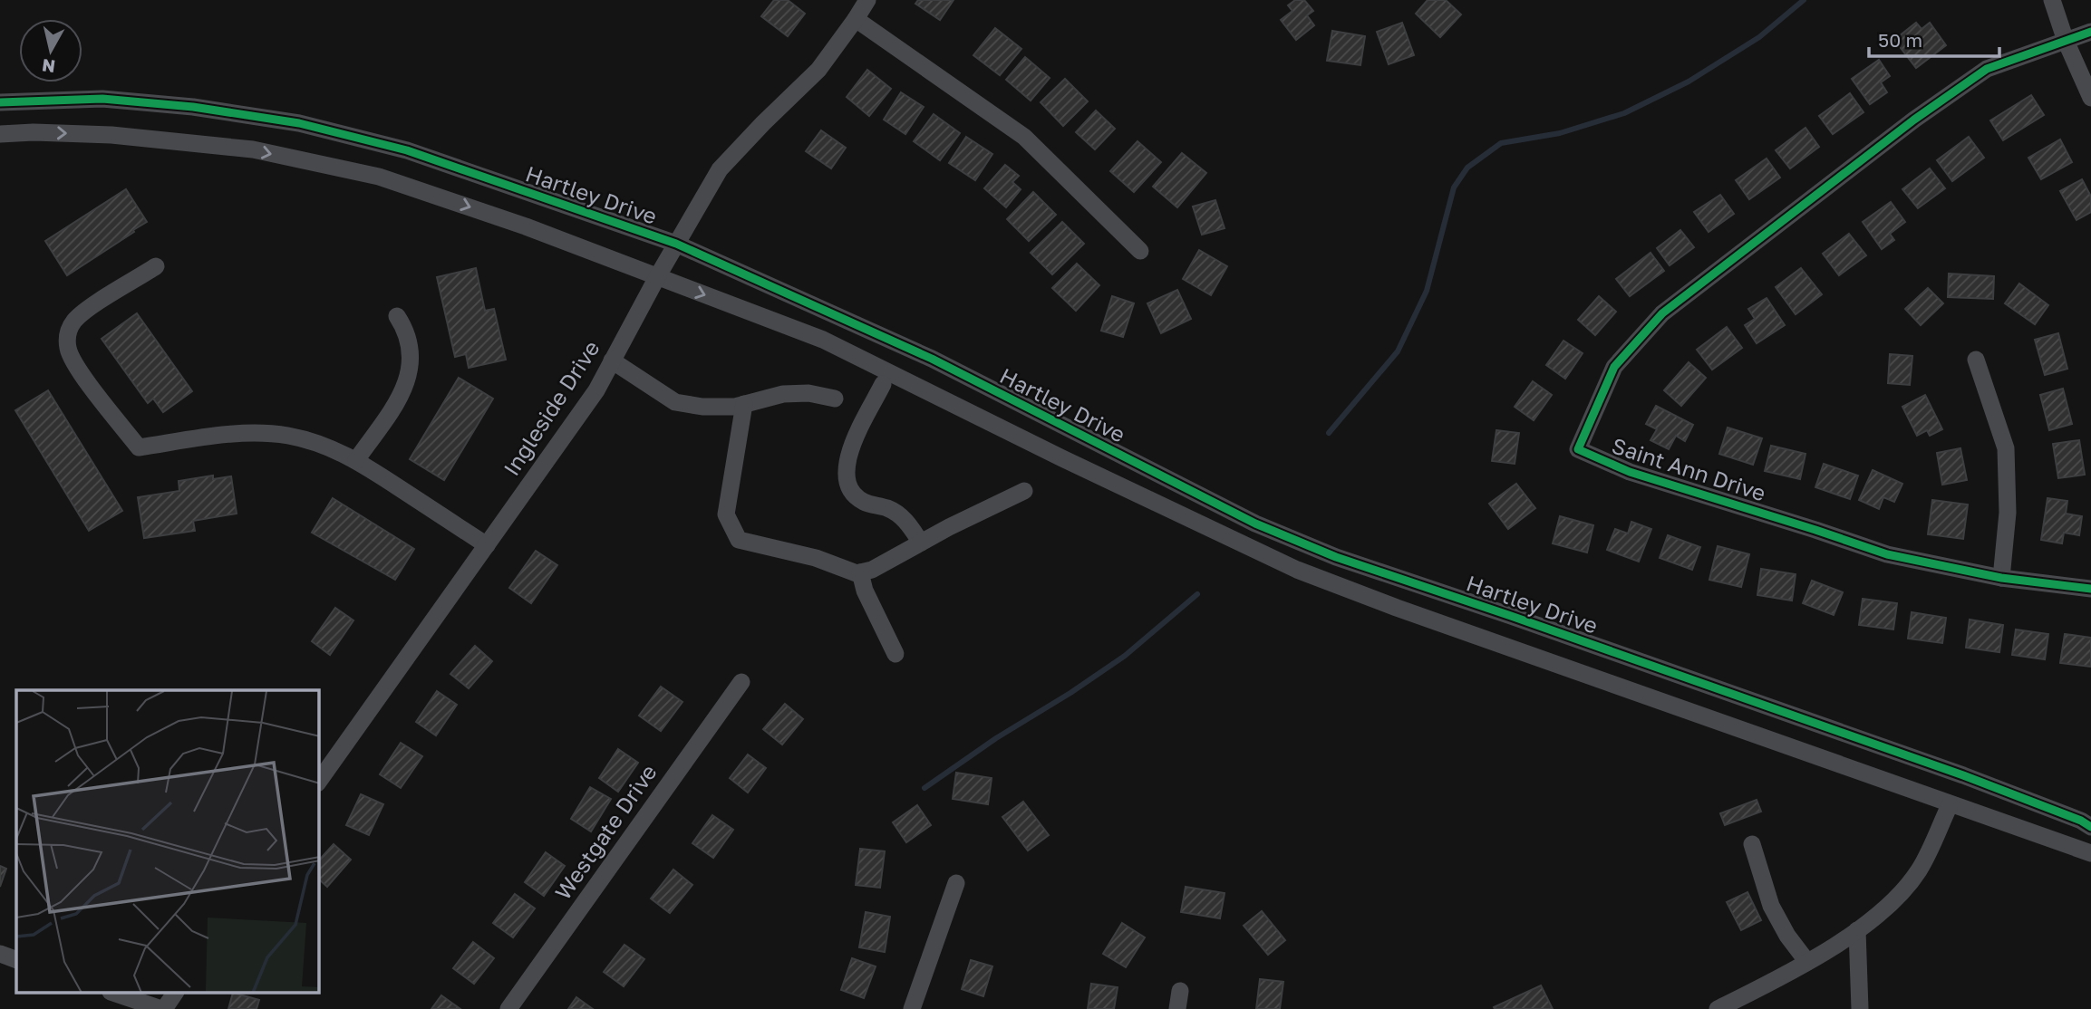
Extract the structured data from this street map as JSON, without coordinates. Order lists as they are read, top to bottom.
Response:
{
  "streets": {
    "street": [
      "Hartley Drive",
      "Ingleside Drive",
      "Saint Ann Drive",
      "Westgate Drive"
    ]
  },
  "crossings": [
    ["Hartley Drive", "Ingleside Drive"]
  ],
  "scale_bar": "50 m",
  "north": "bottom"
}
